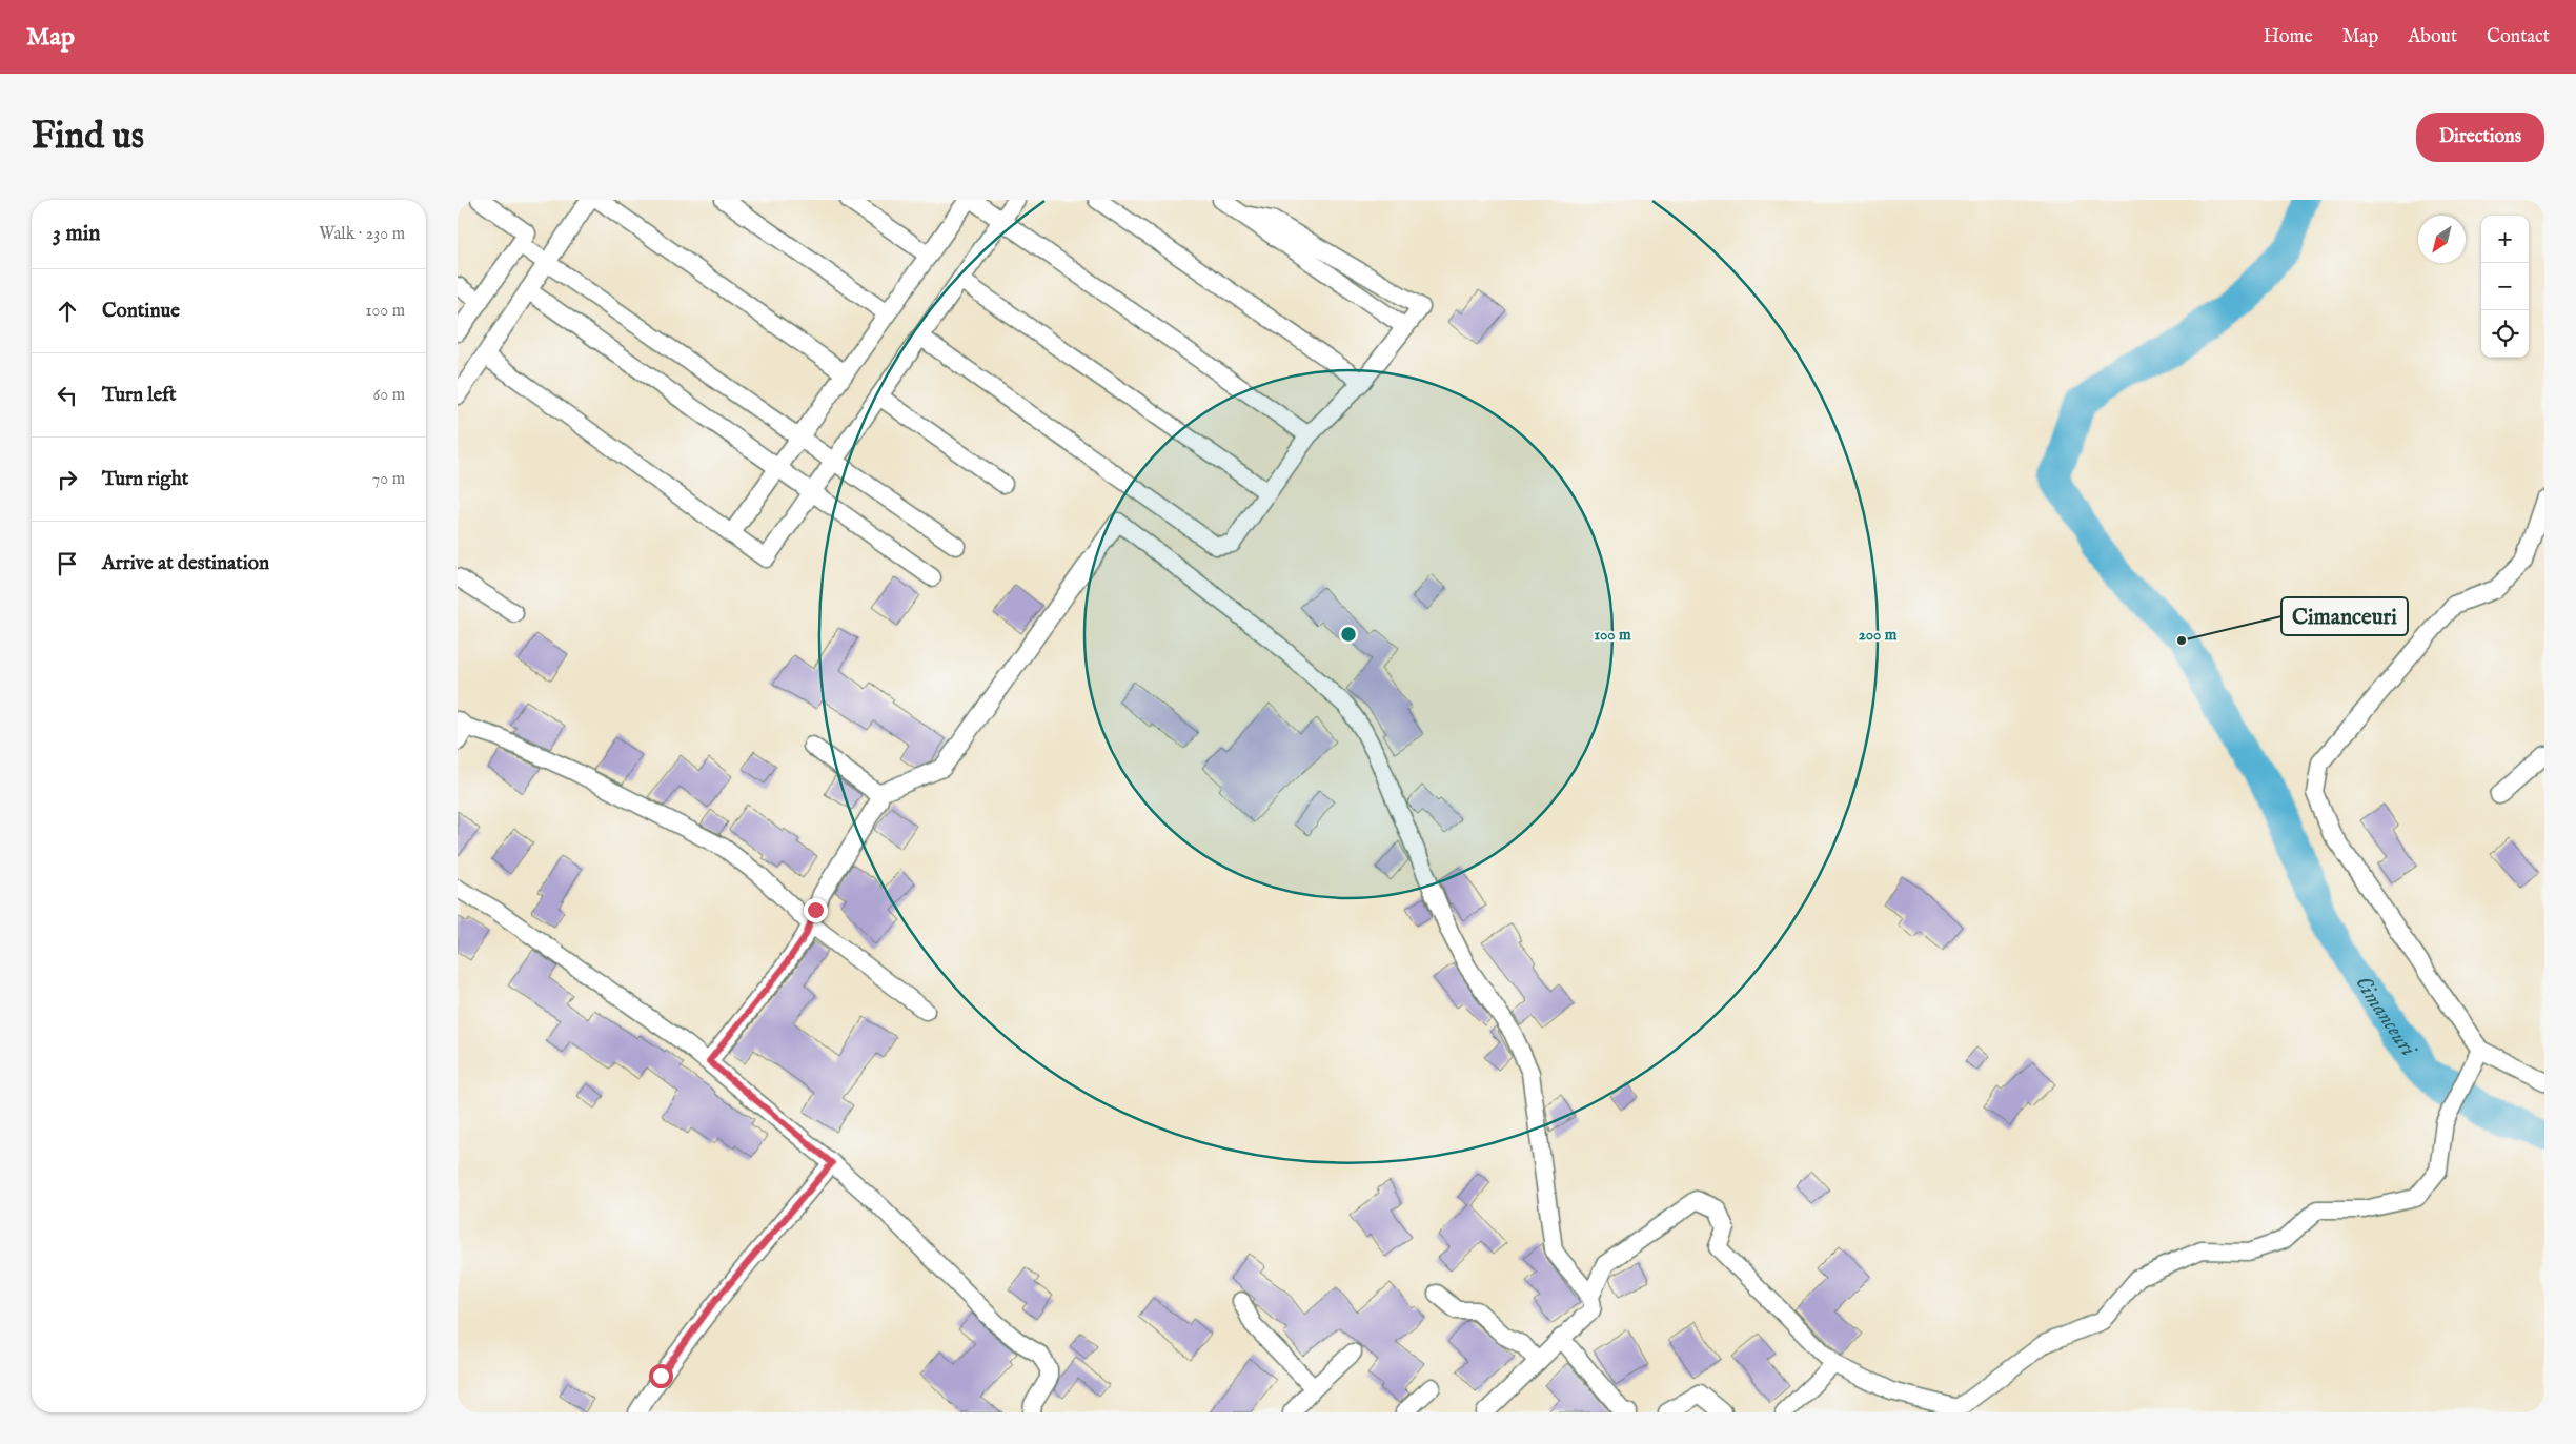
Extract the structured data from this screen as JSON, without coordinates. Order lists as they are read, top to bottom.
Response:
{
  "water": ["Cimanceuri"],
  "places": ["Cimanceuri"],
  "north": "bottom left",
  "page": {
    "header": "Map",
    "nav": [
      "Home",
      "Map",
      "About",
      "Contact"
    ],
    "buttons": "Directions",
    "title": "Find us",
    "heading": ["3 min", "Walk · 230 m"],
    "map_buttons": ["+", "−"],
    "list": [
      ["Continue", "100 m"],
      ["Turn left", "60 m"],
      ["Turn right", "70 m"],
      "Arrive at destination"
    ]
  },
  "rings": ["100 m", "200 m"]
}
